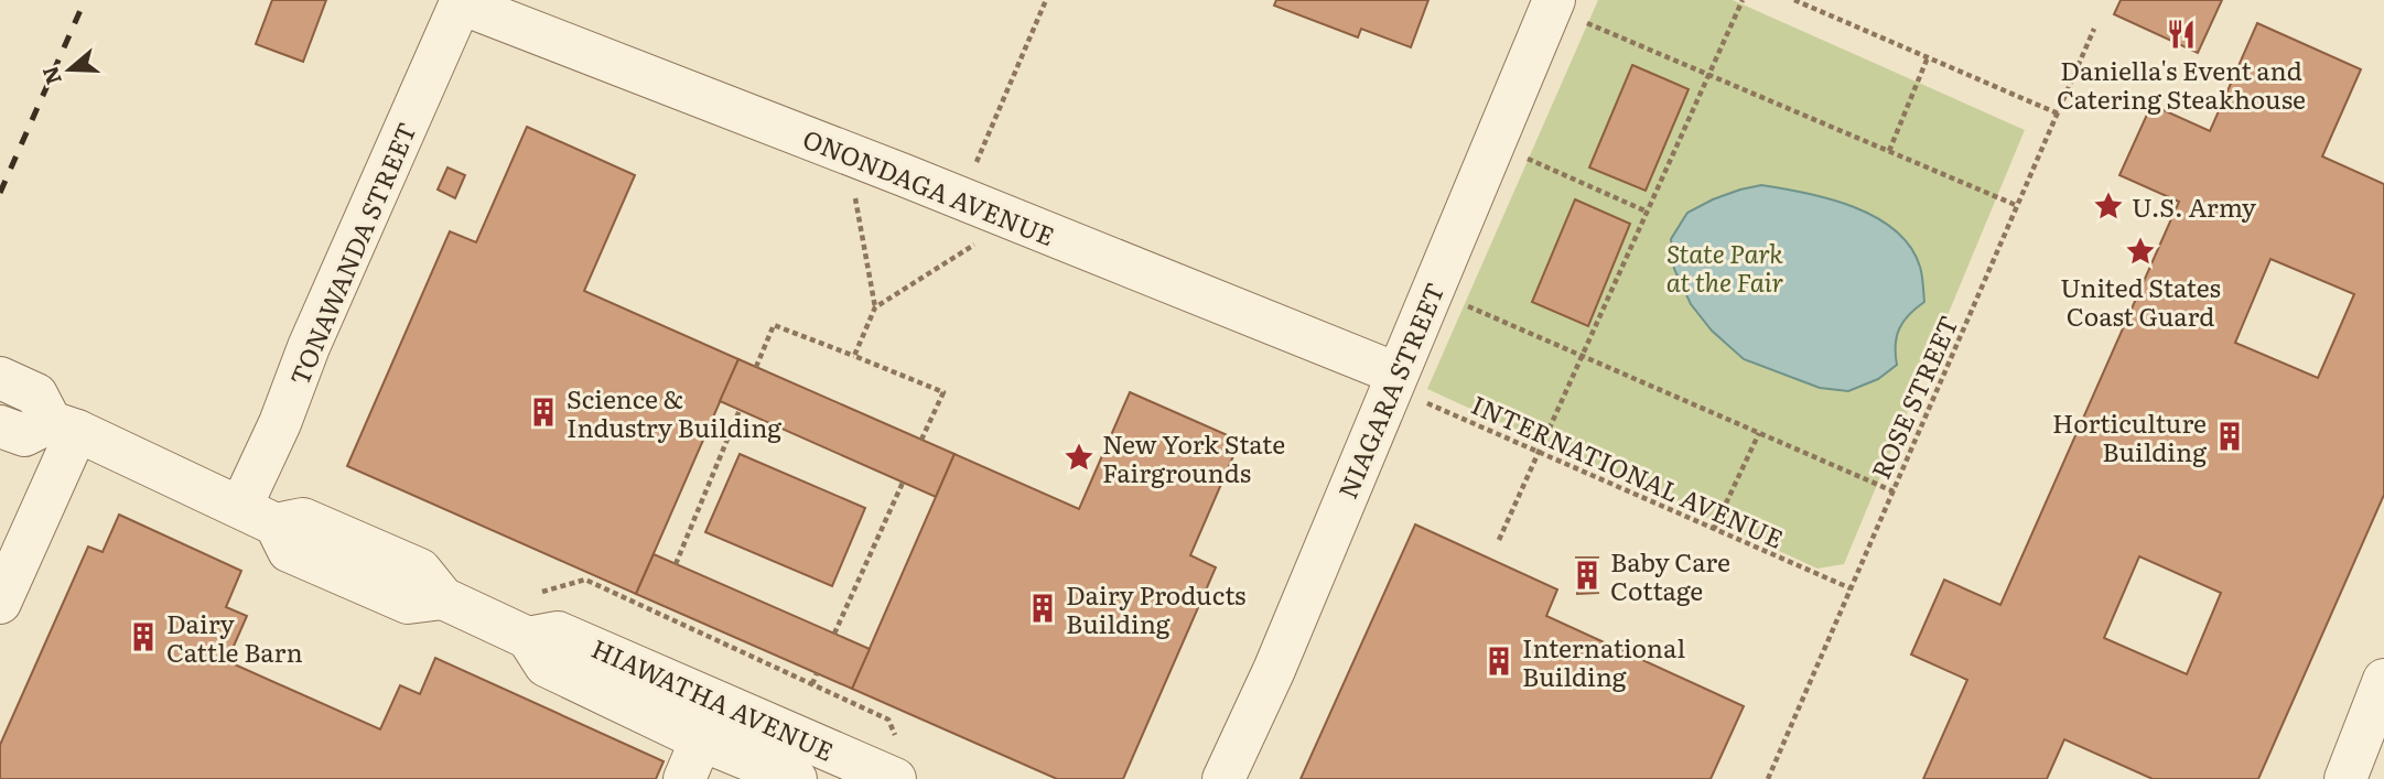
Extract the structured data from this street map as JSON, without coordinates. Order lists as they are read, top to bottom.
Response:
{
  "streets": {
    "street": [
      "ONONDAGA AVENUE",
      "TONAWANDA STREET",
      "NIAGARA STREET",
      "HIAWATHA AVENUE"
    ],
    "path": ["ROSE STREET", "INTERNATIONAL AVENUE"]
  },
  "crossings": [
    ["ONONDAGA AVENUE", "TONAWANDA STREET"],
    ["ONONDAGA AVENUE", "NIAGARA STREET"],
    ["ONONDAGA AVENUE", "INTERNATIONAL AVENUE"],
    ["TONAWANDA STREET", "HIAWATHA AVENUE"],
    ["NIAGARA STREET", "INTERNATIONAL AVENUE"],
    ["ROSE STREET", "INTERNATIONAL AVENUE"]
  ],
  "parks": ["State Park at the Fair"],
  "places": {
    "restaurant": ["Daniella's Event and Catering Steakhouse"],
    "place": ["U.S. Army", "United States Coast Guard", "New York State Fairgrounds"],
    "building": [
      "Science & Industry Building",
      "Horticulture Building",
      "Baby Care Cottage",
      "Dairy Products Building",
      "Dairy Cattle Barn",
      "International Building"
    ]
  },
  "north": "left"
}
